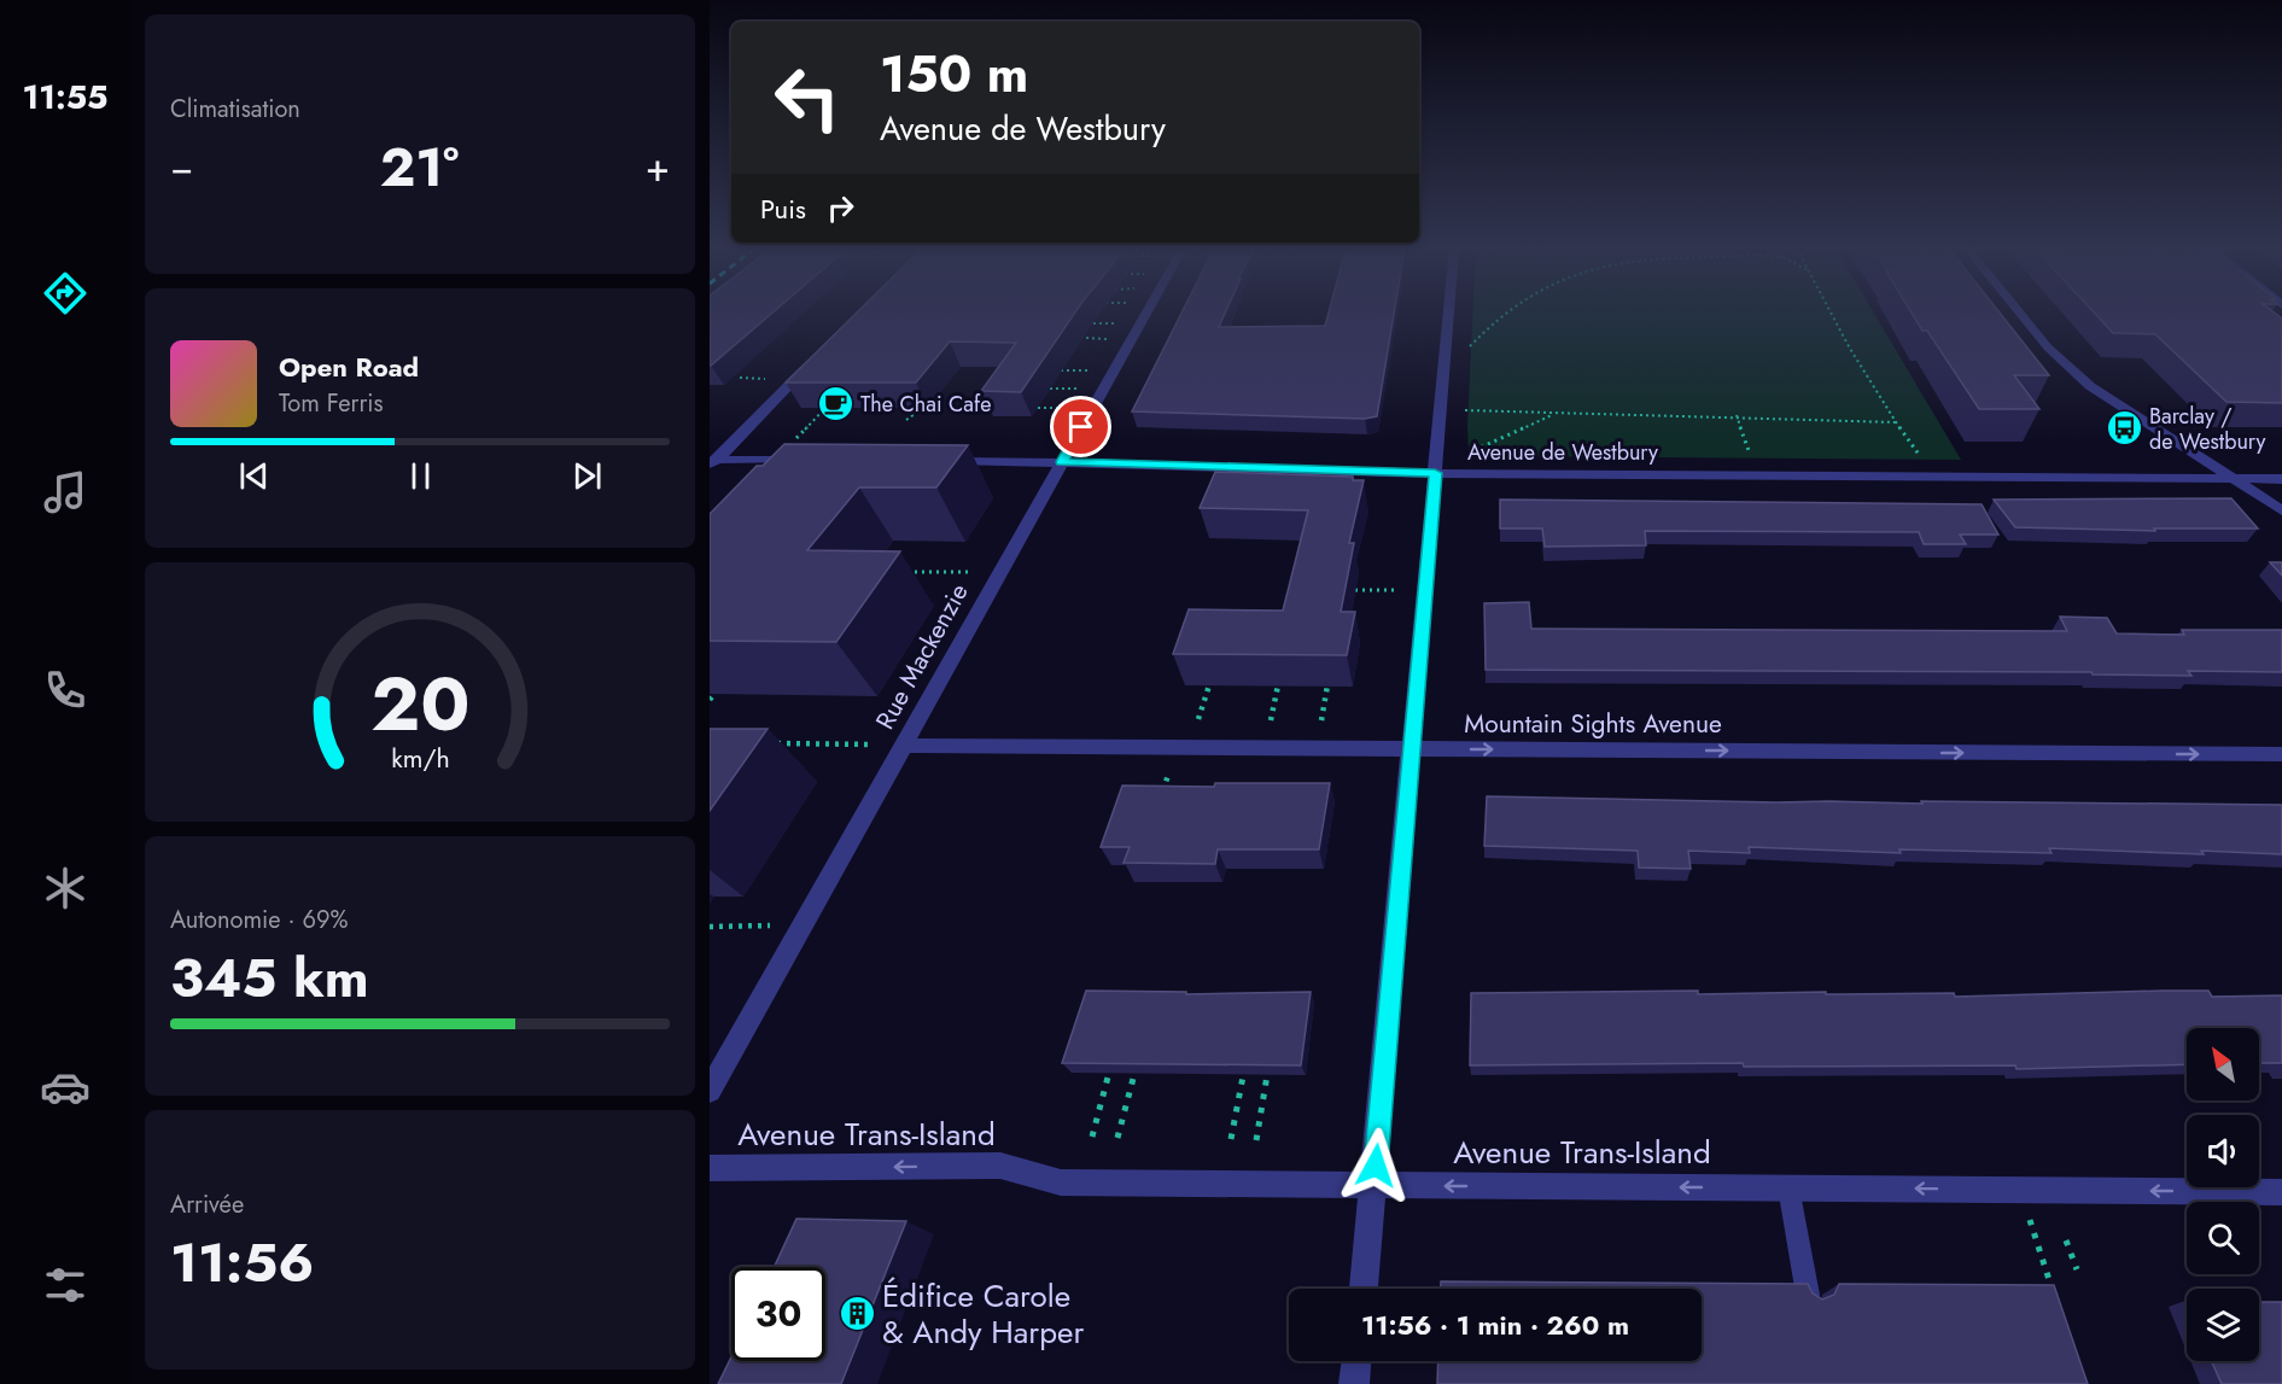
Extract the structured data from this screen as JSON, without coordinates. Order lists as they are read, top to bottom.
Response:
{
  "streets": {
    "street": [
      "Avenue de Westbury",
      "Rue Mackenzie",
      "Mountain Sights Avenue",
      "Avenue Trans-Island"
    ]
  },
  "crossings": [
    ["Avenue de Westbury", "Rue Mackenzie"],
    ["Rue Mackenzie", "Mountain Sights Avenue"]
  ],
  "one_way": ["Mountain Sights Avenue", "Avenue Trans-Island"],
  "places": {
    "cafe": ["The Chai Cafe"],
    "bus stop": ["Barclay / de Westbury"],
    "building": ["Édifice Carole & Andy Harper"]
  },
  "north": "top left",
  "page": {
    "tabs": "11:55",
    "tile": [
      "Climatisation",
      ["Autonomie · 69%", "345 km"],
      ["Arrivée", "11:56"]
    ],
    "turn": ["150 m", "Avenue de Westbury"],
    "heat": ["−", "21°", "+"],
    "then": "Puis",
    "song": ["Open Road", "Tom Ferris"],
    "limit": "30",
    "trip": "11:56 · 1 min · 260 m",
    "gauge": ["20", "km/h"]
  }
}
